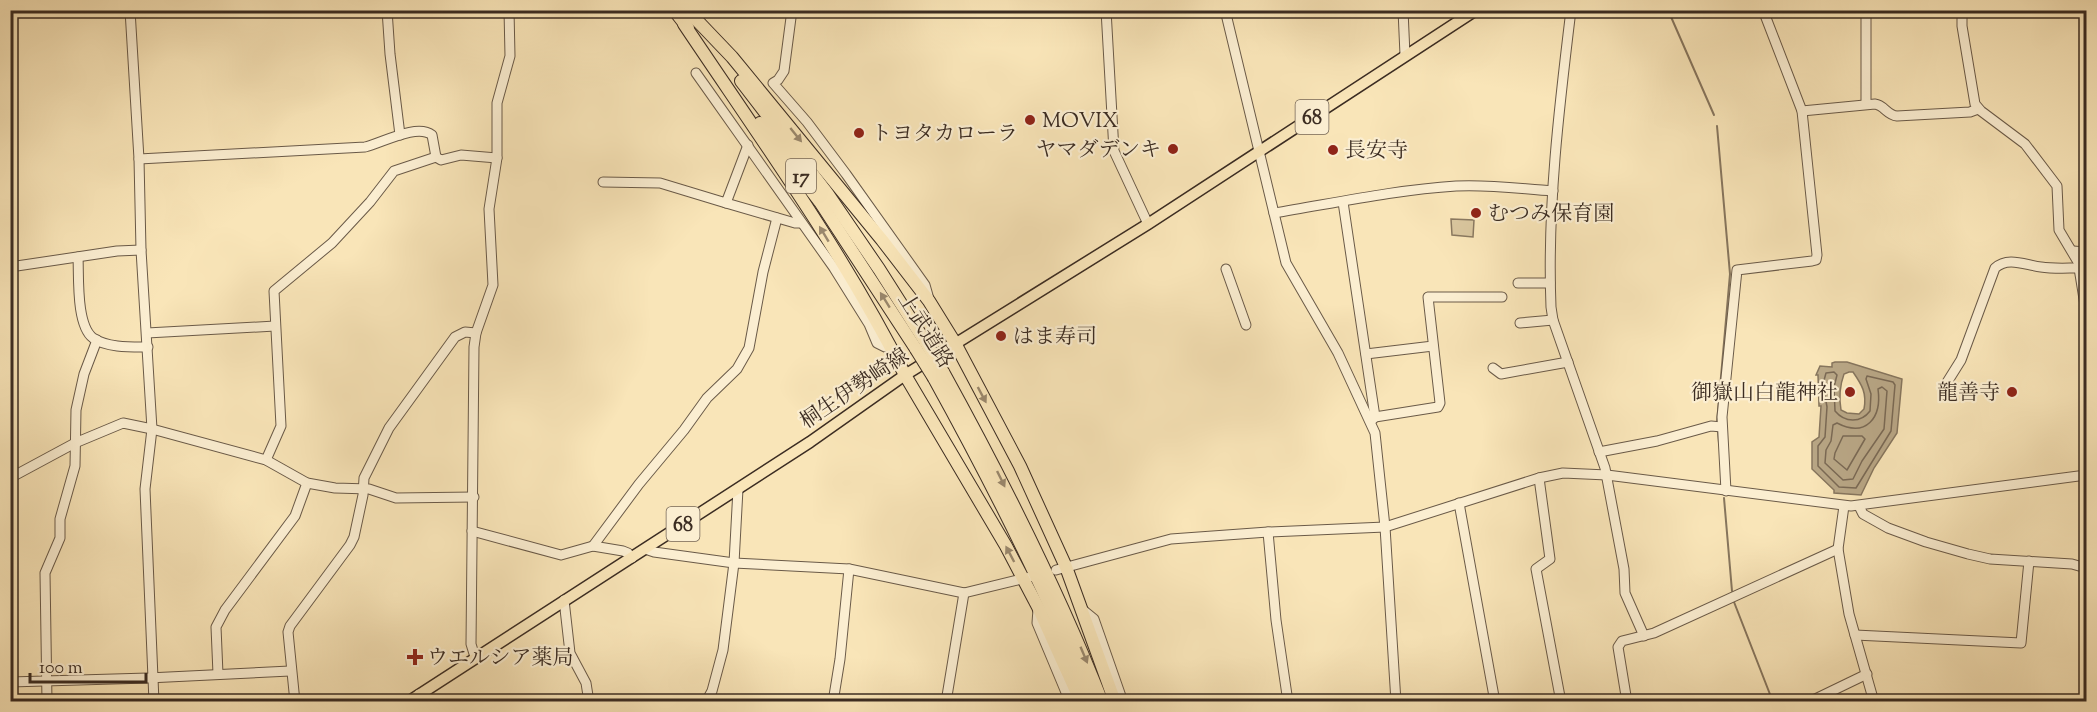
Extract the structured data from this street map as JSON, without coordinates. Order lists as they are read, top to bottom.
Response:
{
  "streets": {
    "highway": ["17", "上武道路"],
    "main road": ["68", "桐生伊勢崎線"]
  },
  "places": {
    "other": [
      "MOVIX",
      "トヨタカローラ",
      "ヤマダデンキ",
      "長安寺",
      "むつみ保育園",
      "はま寿司",
      "御嶽山白龍神社",
      "龍善寺"
    ],
    "health": ["ウエルシア薬局"]
  },
  "scale_bar": "100 m"
}
